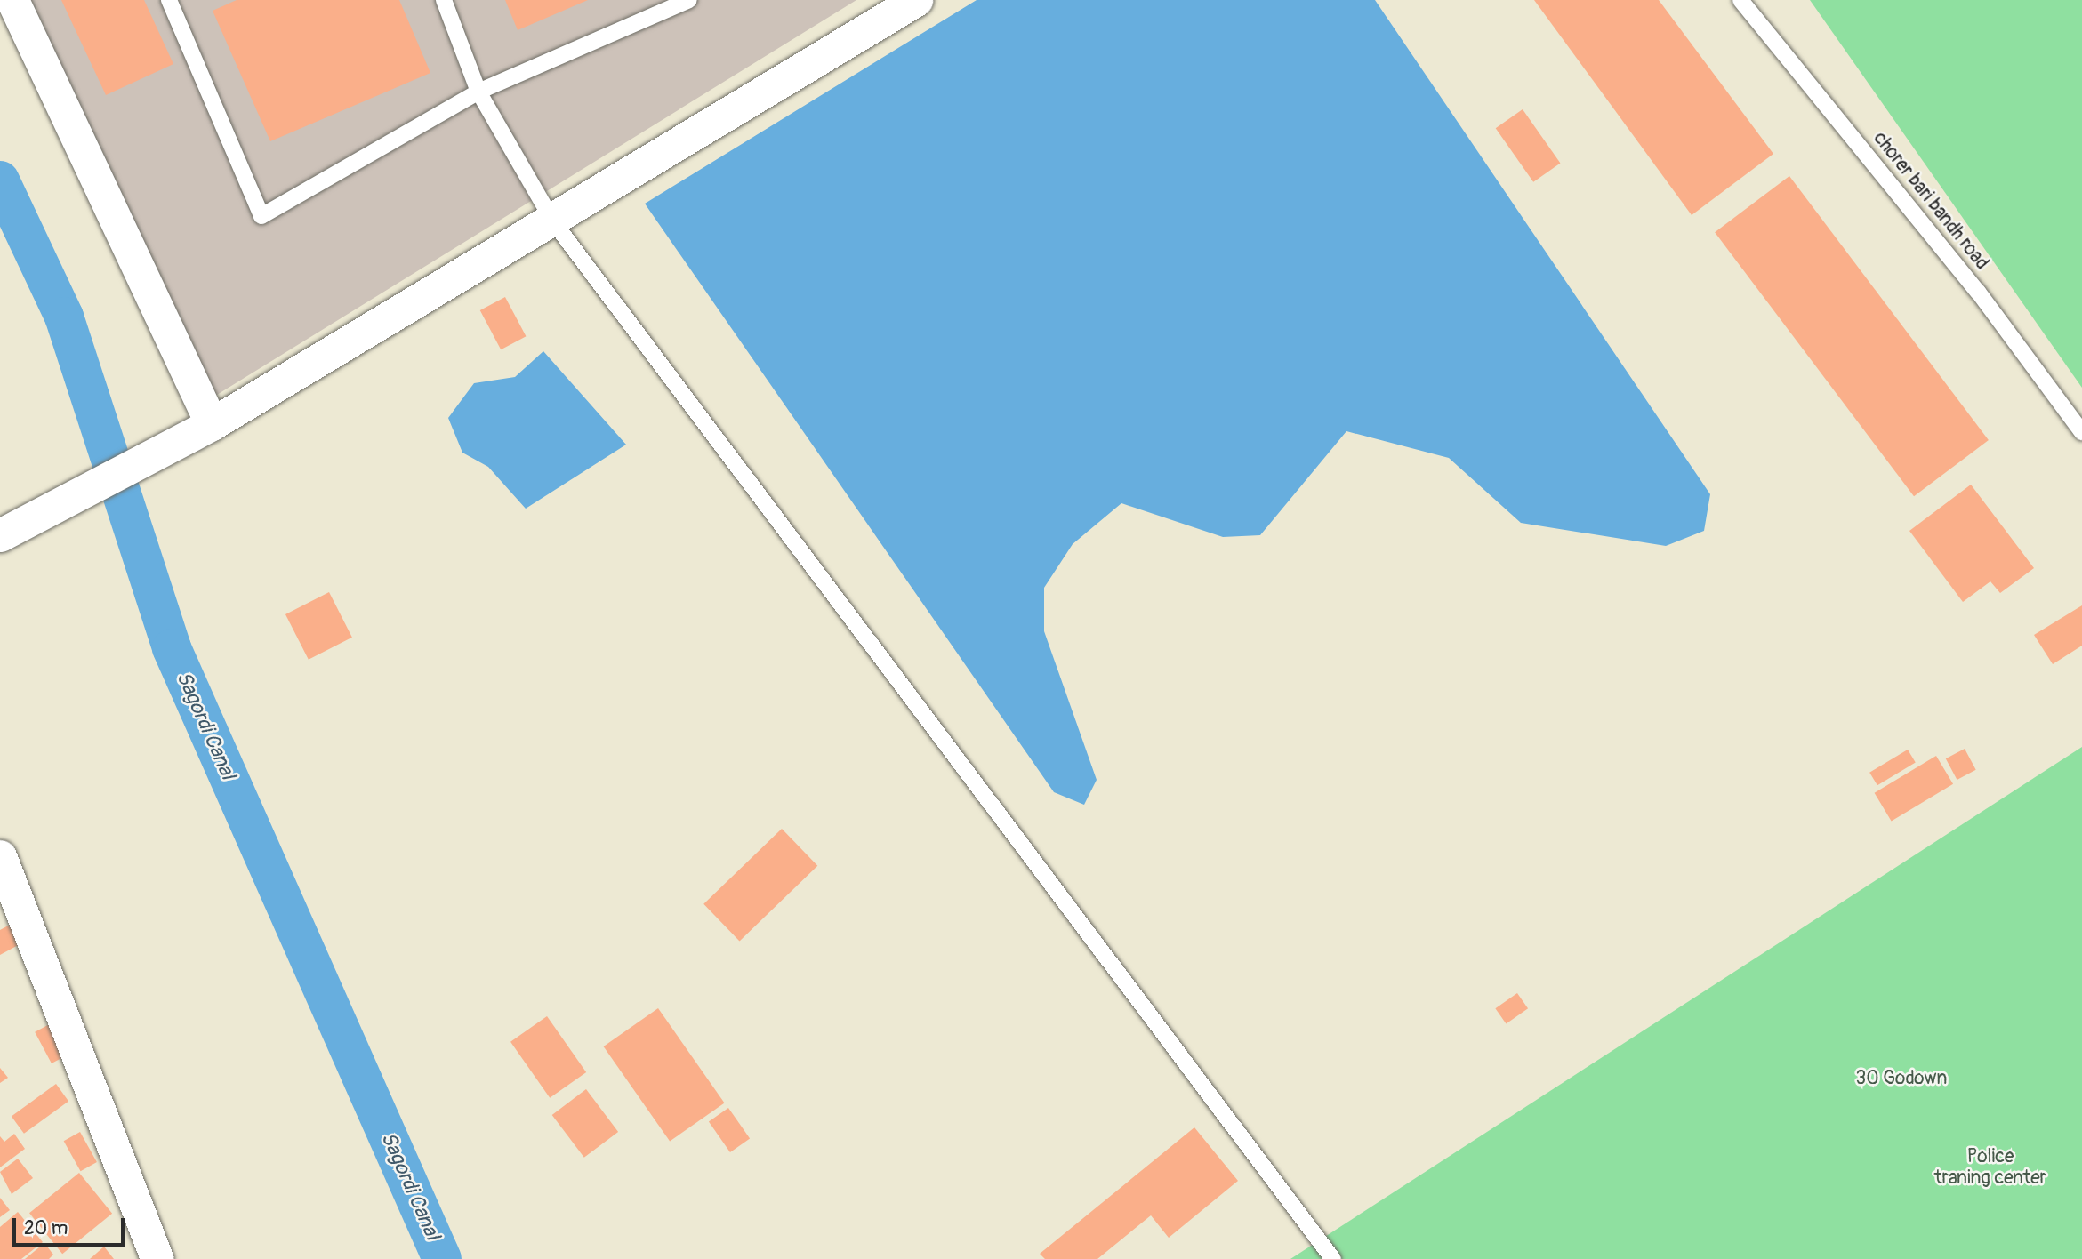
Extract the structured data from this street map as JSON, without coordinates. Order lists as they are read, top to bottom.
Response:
{
  "streets": {
    "lane": ["chorer bari bandh road"]
  },
  "water": ["Sagordi Canal"],
  "parks": ["30 Godown", "Police traning center"],
  "scale_bar": "20 m"
}
